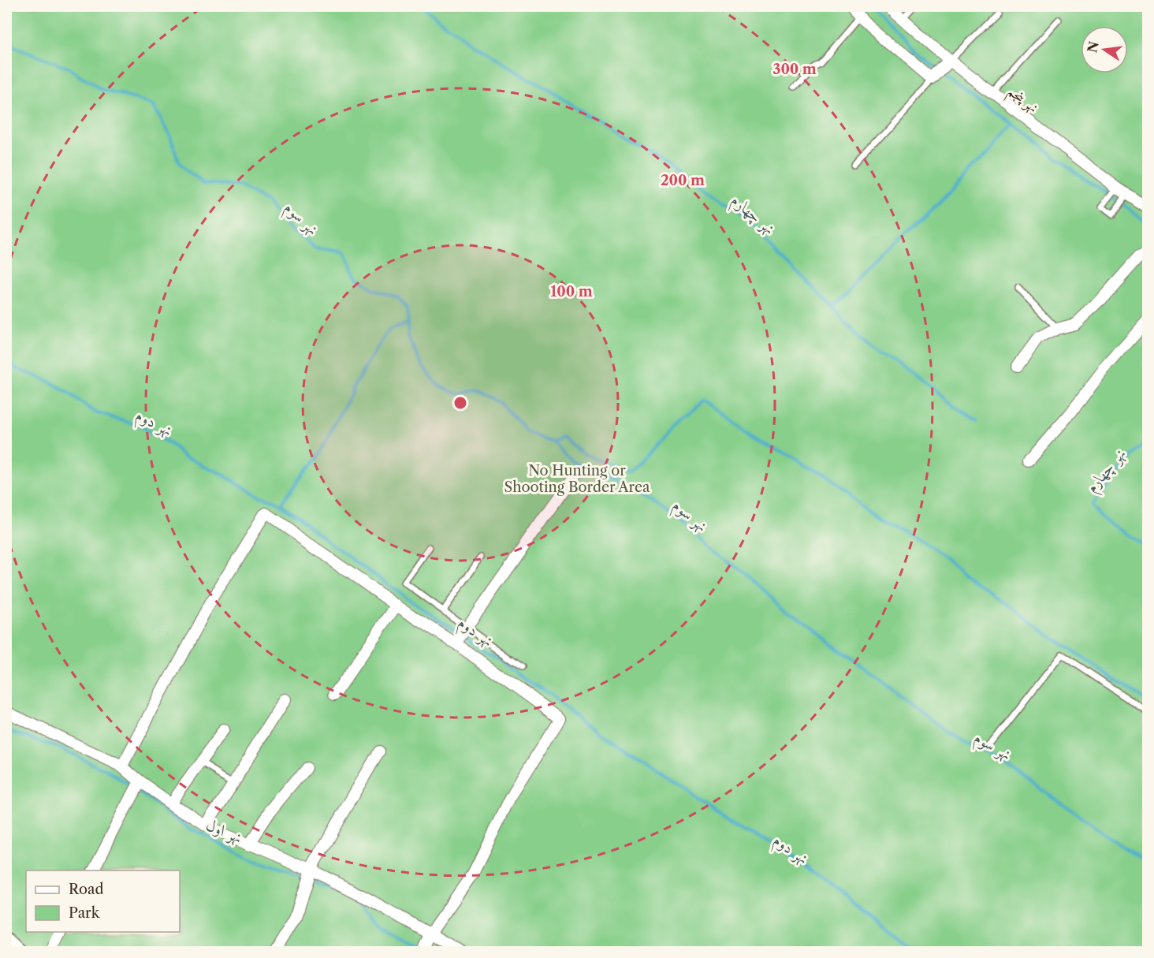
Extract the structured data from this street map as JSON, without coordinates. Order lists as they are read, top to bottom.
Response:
{
  "streets": {
    "street": ["نهر پنجم"]
  },
  "water": [
    "نهر چهارم",
    "نهر سوم",
    "نهر دوم",
    "نهر اول"
  ],
  "parks": ["No Hunting or Shooting Border Area"],
  "legend": ["Road", "Park"],
  "north": "left",
  "rings": ["300 m", "200 m", "100 m"]
}
